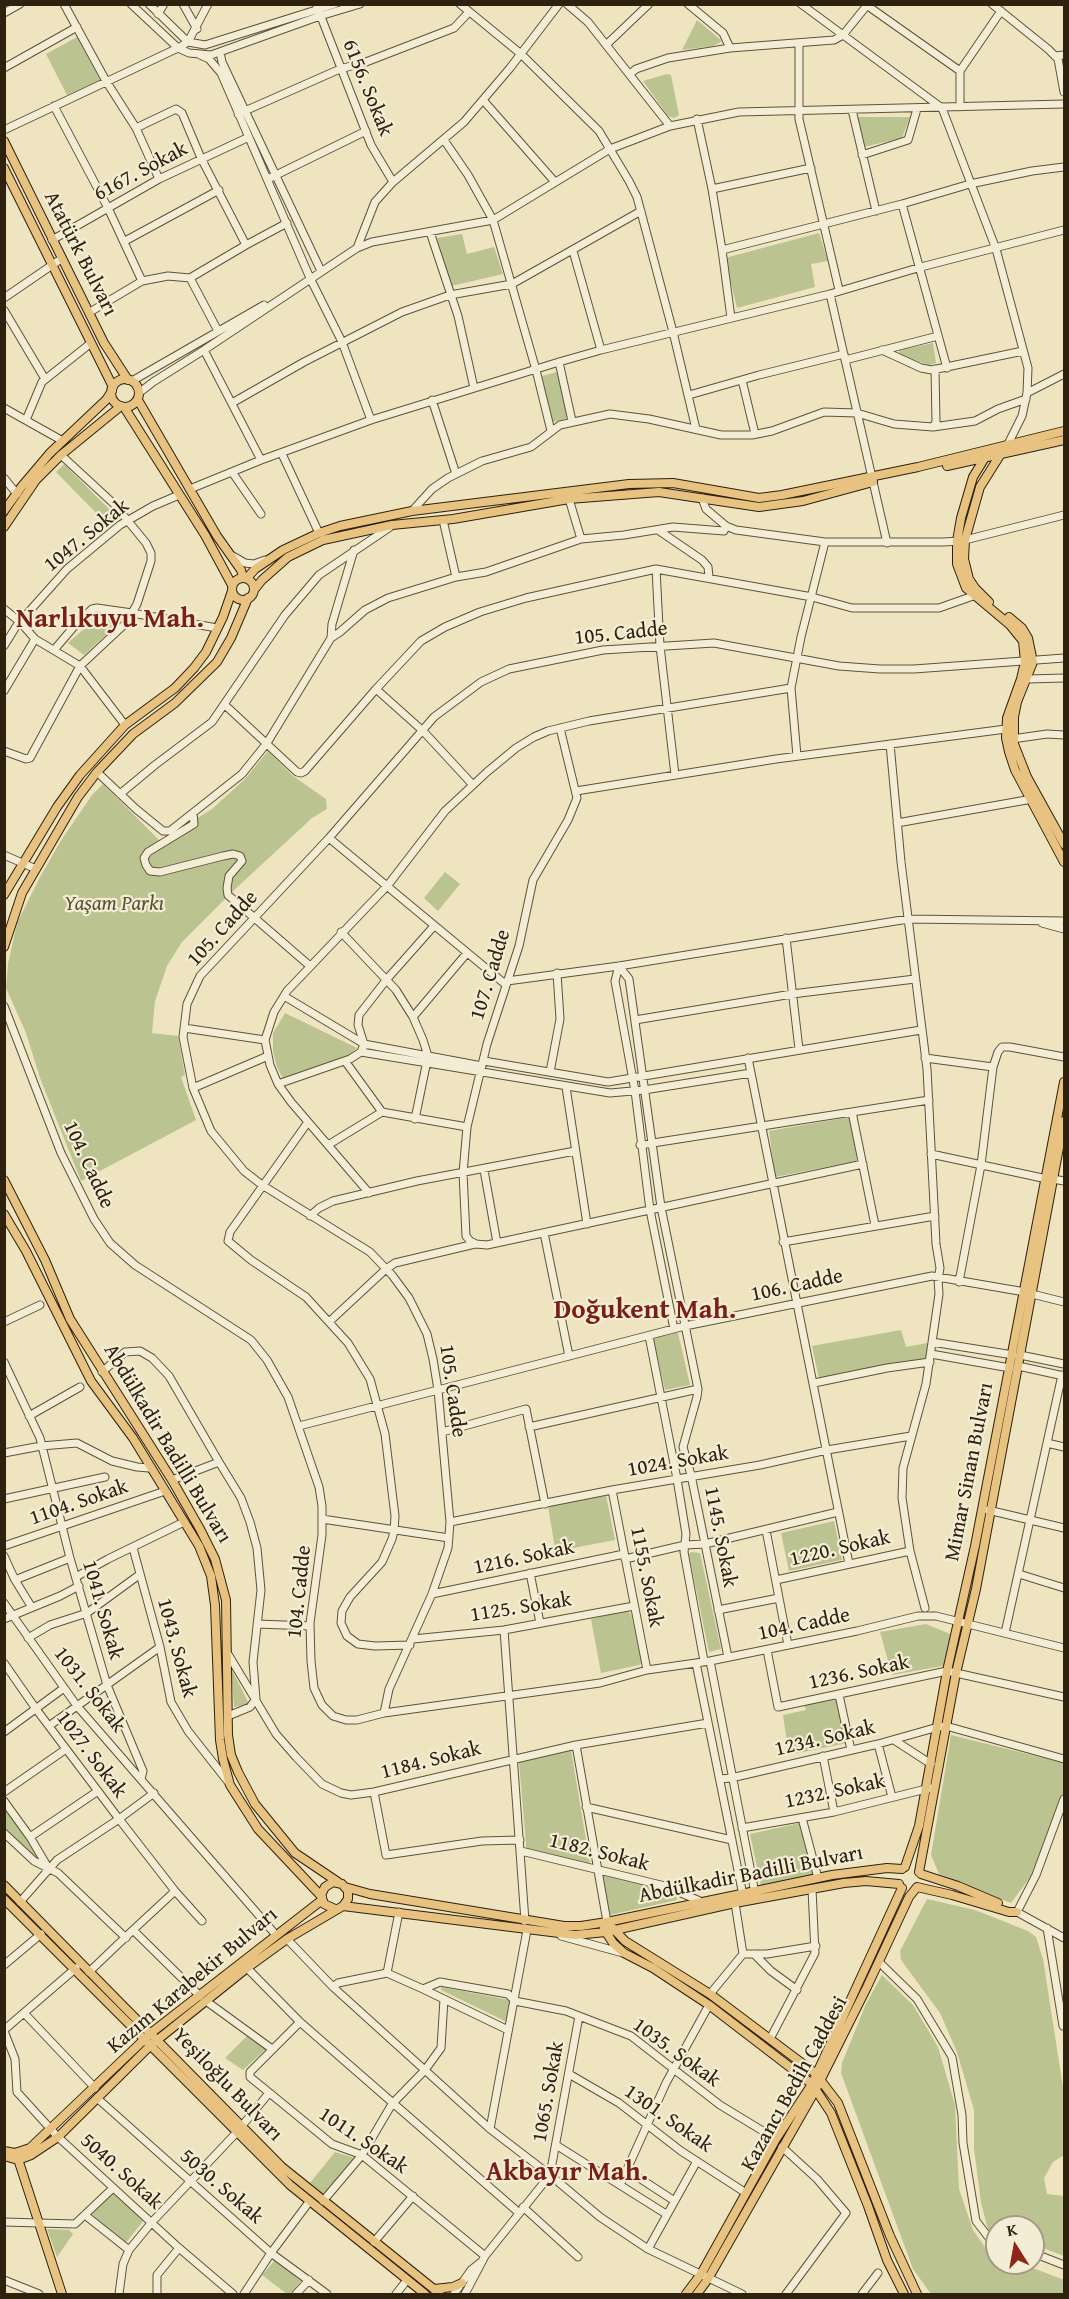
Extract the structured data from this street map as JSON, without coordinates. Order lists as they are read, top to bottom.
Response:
{
  "streets": {
    "main road": [
      "Atatürk Bulvarı",
      "Abdülkadir Badilli Bulvarı",
      "Mimar Sinan Bulvarı",
      "Kazım Karabekir Bulvarı",
      "Kazancı Bedih Caddesi",
      "Yeşiloğlu Bulvarı"
    ],
    "street": [
      "6156. Sokak",
      "6167. Sokak",
      "1047. Sokak",
      "105. Cadde",
      "107. Cadde",
      "104. Cadde",
      "106. Cadde",
      "1024. Sokak",
      "1104. Sokak",
      "1145. Sokak",
      "1220. Sokak",
      "1216. Sokak",
      "1155. Sokak",
      "1125. Sokak",
      "1041. Sokak",
      "1043. Sokak",
      "1236. Sokak",
      "1031. Sokak",
      "1234. Sokak",
      "1027. Sokak",
      "1184. Sokak",
      "1232. Sokak",
      "1182. Sokak",
      "1035. Sokak",
      "1065. Sokak",
      "1301. Sokak",
      "1011. Sokak",
      "5040. Sokak",
      "5030. Sokak"
    ]
  },
  "crossings": [
    ["6167. Sokak", "Atatürk Bulvarı"],
    ["105. Cadde", "104. Cadde"],
    ["105. Cadde", "106. Cadde"],
    ["105. Cadde", "1024. Sokak"],
    ["105. Cadde", "1216. Sokak"],
    ["105. Cadde", "1125. Sokak"],
    ["104. Cadde", "106. Cadde"],
    ["104. Cadde", "Mimar Sinan Bulvarı"],
    ["104. Cadde", "1145. Sokak"],
    ["104. Cadde", "1155. Sokak"],
    ["104. Cadde", "1236. Sokak"],
    ["106. Cadde", "Mimar Sinan Bulvarı"],
    ["Abdülkadir Badilli Bulvarı", "Mimar Sinan Bulvarı"],
    ["Abdülkadir Badilli Bulvarı", "1104. Sokak"],
    ["Abdülkadir Badilli Bulvarı", "1043. Sokak"],
    ["Abdülkadir Badilli Bulvarı", "1184. Sokak"],
    ["Abdülkadir Badilli Bulvarı", "1182. Sokak"],
    ["Abdülkadir Badilli Bulvarı", "Kazım Karabekir Bulvarı"],
    ["Abdülkadir Badilli Bulvarı", "Kazancı Bedih Caddesi"],
    ["1024. Sokak", "1145. Sokak"],
    ["1024. Sokak", "1155. Sokak"],
    ["Mimar Sinan Bulvarı", "1236. Sokak"],
    ["Mimar Sinan Bulvarı", "1234. Sokak"],
    ["Mimar Sinan Bulvarı", "1232. Sokak"],
    ["Mimar Sinan Bulvarı", "Kazancı Bedih Caddesi"],
    ["1104. Sokak", "1041. Sokak"],
    ["1145. Sokak", "1216. Sokak"],
    ["1216. Sokak", "1155. Sokak"],
    ["1155. Sokak", "1125. Sokak"],
    ["1041. Sokak", "1031. Sokak"],
    ["1031. Sokak", "Kazım Karabekir Bulvarı"],
    ["1027. Sokak", "Yeşiloğlu Bulvarı"],
    ["Kazım Karabekir Bulvarı", "Yeşiloğlu Bulvarı"],
    ["Kazım Karabekir Bulvarı", "5040. Sokak"],
    ["Kazım Karabekir Bulvarı", "5030. Sokak"],
    ["1035. Sokak", "Kazancı Bedih Caddesi"],
    ["1035. Sokak", "1065. Sokak"],
    ["Kazancı Bedih Caddesi", "1301. Sokak"],
    ["1065. Sokak", "1301. Sokak"]
  ],
  "districts": ["Narlıkuyu Mah.", "Doğukent Mah.", "Akbayır Mah."],
  "parks": ["Yaşam Parkı"],
  "north": "top"
}
